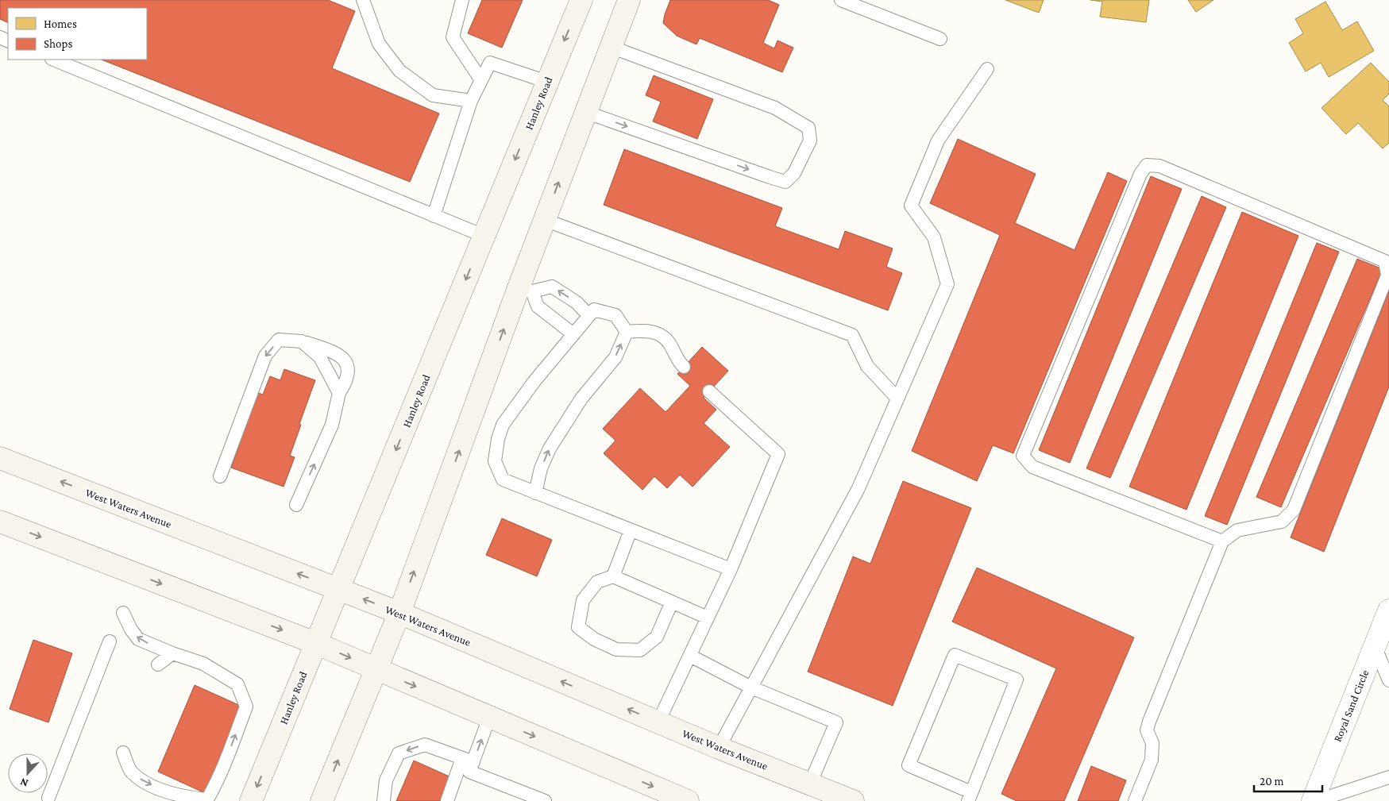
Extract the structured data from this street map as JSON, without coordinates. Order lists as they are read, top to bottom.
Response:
{
  "streets": {
    "main road": ["Hanley Road", "West Waters Avenue"],
    "street": ["Royal Sand Circle"]
  },
  "crossings": [
    ["Hanley Road", "West Waters Avenue"]
  ],
  "legend": ["Homes", "Shops"],
  "scale_bar": "20 m",
  "north": "bottom"
}
